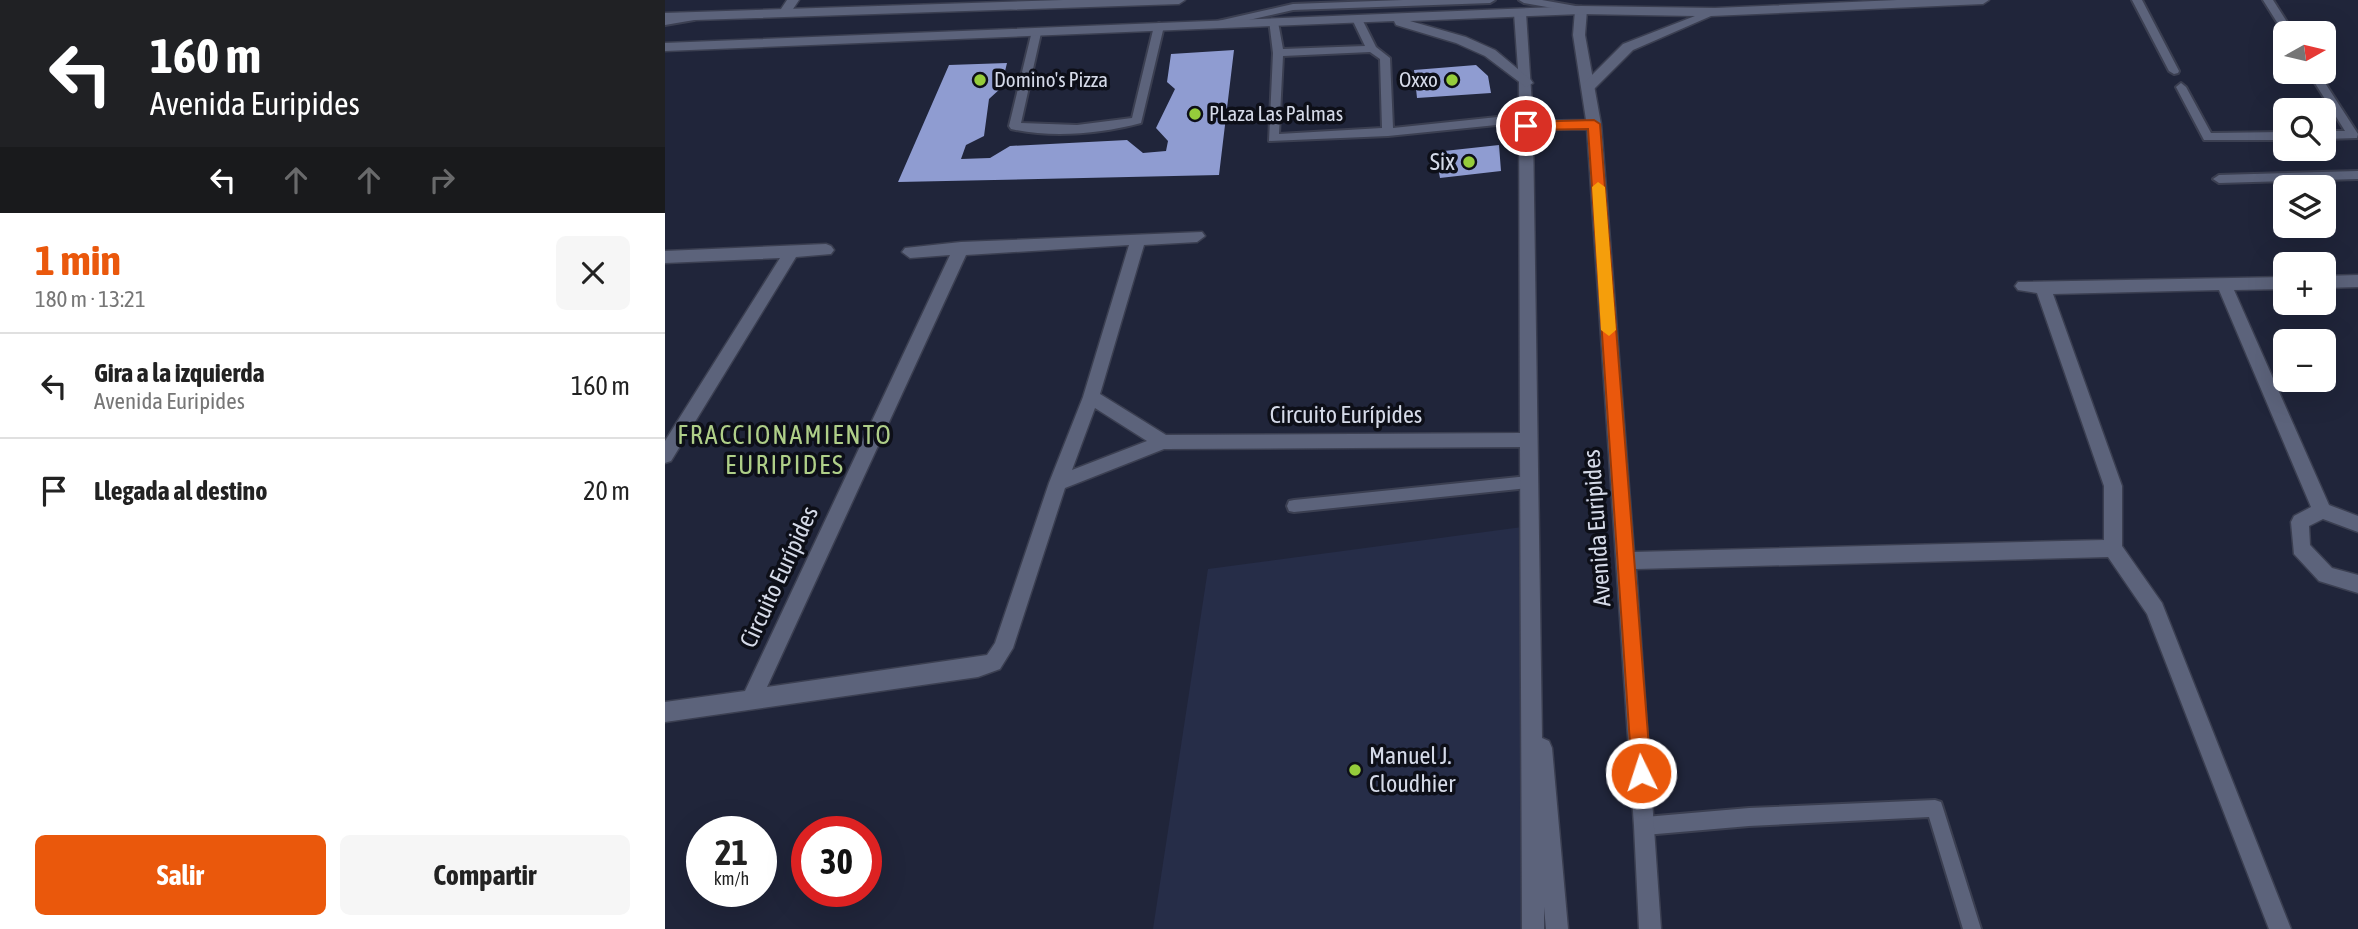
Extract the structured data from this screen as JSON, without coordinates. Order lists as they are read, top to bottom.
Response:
{
  "streets": {
    "street": ["Circuito Eurípides", "Avenida Euripides"]
  },
  "districts": ["FRACCIONAMIENTO EURIPIDES"],
  "places": [
    "Domino's Pizza",
    "Oxxo",
    "PLaza Las Palmas",
    "Six",
    "Manuel J. Cloudhier"
  ],
  "north": "right",
  "page": {
    "turn": ["160 m", "Avenida Euripides"],
    "map_buttons": ["+", "−"],
    "heading": ["1 min", "180 m · 13:21"],
    "list": [
      {
        "name": "Gira a la izquierda",
        "note": "Avenida Euripides",
        "value": "160 m"
      },
      {
        "name": "Llegada al destino",
        "value": "20 m"
      }
    ],
    "speed": "21 km/h",
    "limit": "30",
    "buttons": ["Salir", "Compartir"]
  }
}
